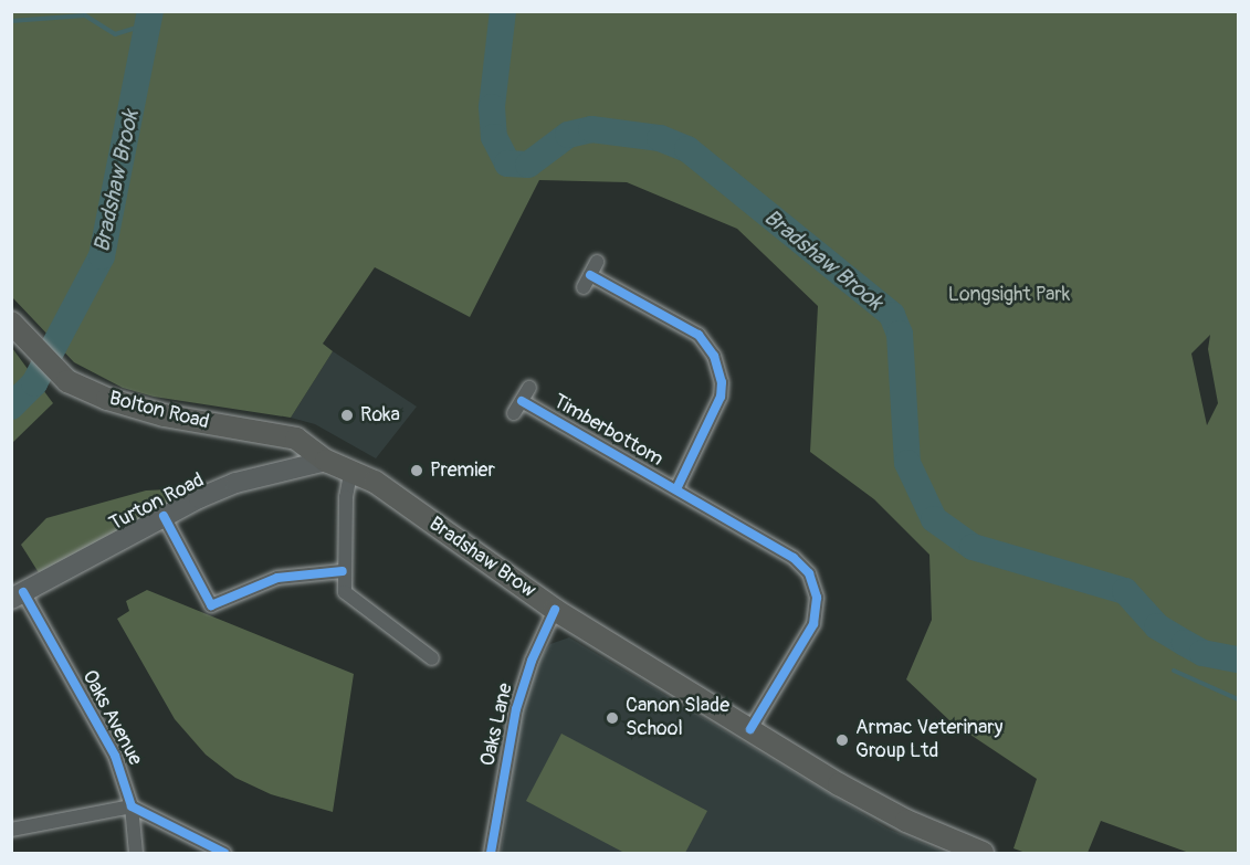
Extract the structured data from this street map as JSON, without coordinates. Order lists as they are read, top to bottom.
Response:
{
  "streets": {
    "main road": ["Bolton Road", "Turton Road", "Bradshaw Brow"],
    "street": ["Timberbottom", "Oaks Avenue", "Oaks Lane"]
  },
  "crossings": [
    ["Bolton Road", "Turton Road"],
    ["Bolton Road", "Bradshaw Brow"],
    ["Timberbottom", "Bradshaw Brow"],
    ["Turton Road", "Bradshaw Brow"],
    ["Turton Road", "Oaks Avenue"],
    ["Bradshaw Brow", "Oaks Lane"]
  ],
  "water": ["Bradshaw Brook"],
  "parks": ["Longsight Park"],
  "places": [
    "Roka",
    "Premier",
    "Canon Slade School",
    "Armac Veterinary Group Ltd"
  ]
}
